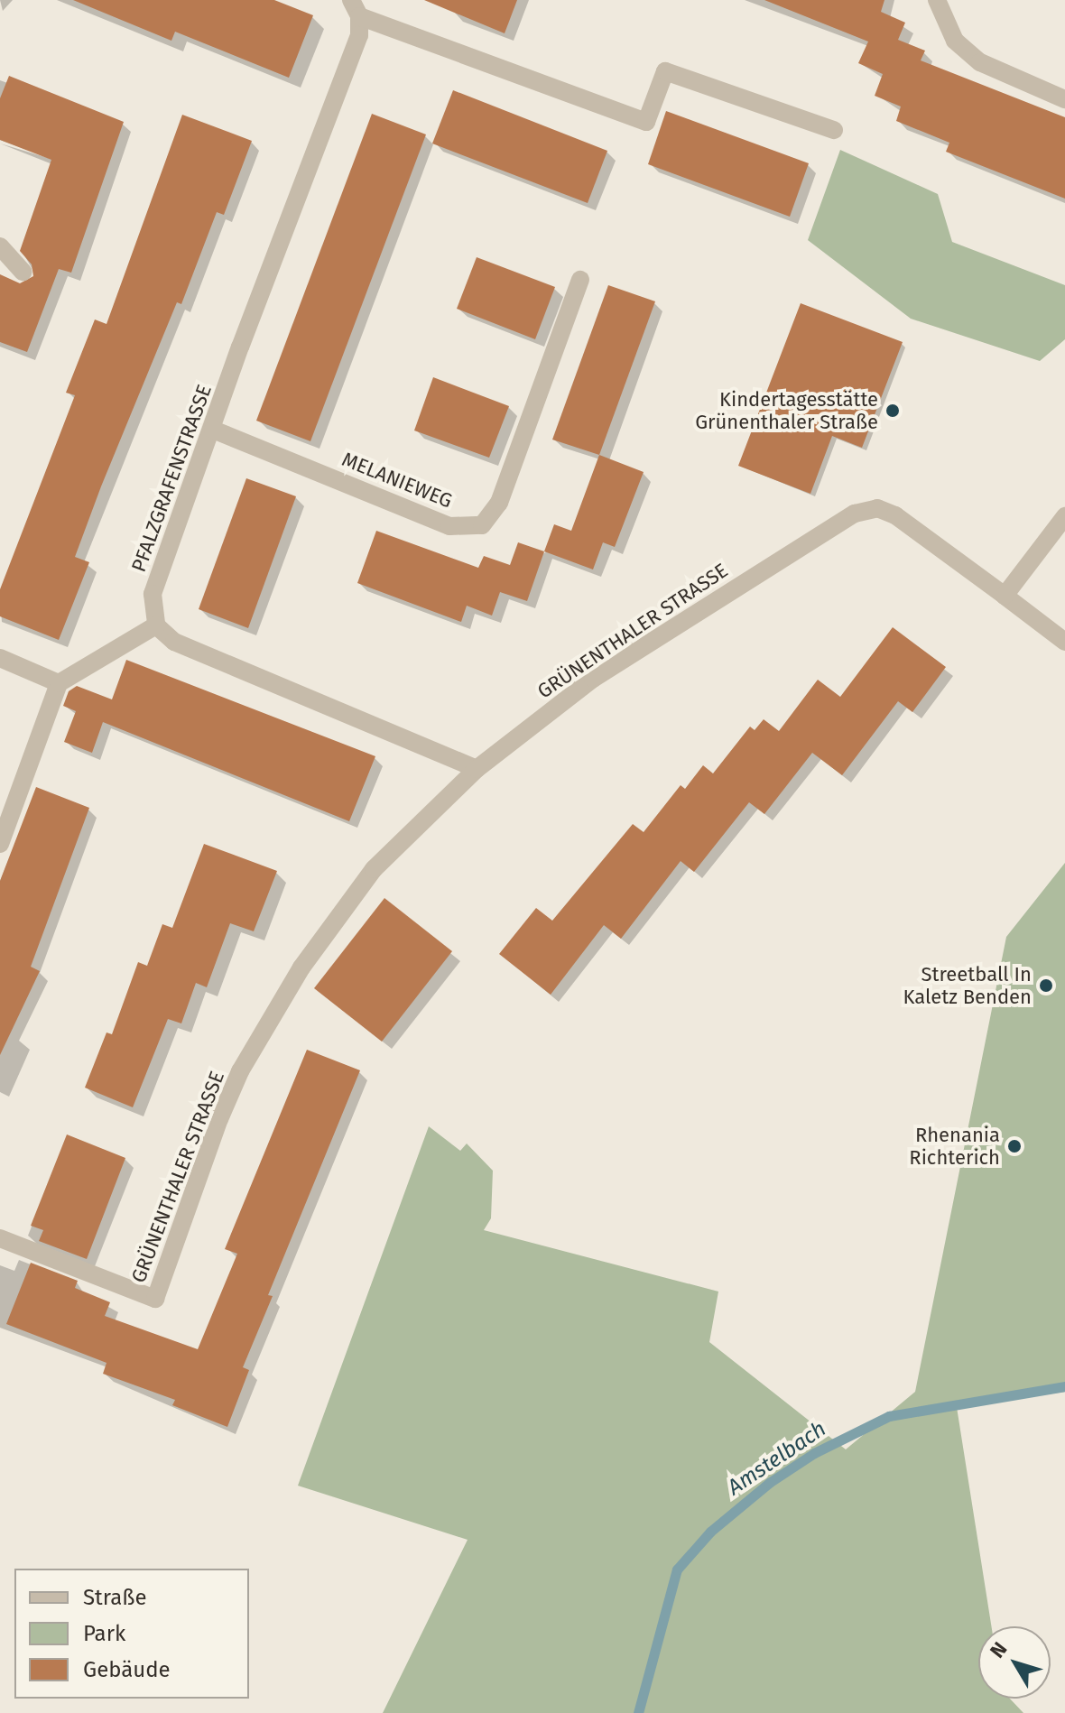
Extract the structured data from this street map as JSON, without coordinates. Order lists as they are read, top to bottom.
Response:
{
  "streets": {
    "street": ["PFALZGRAFENSTRASSE", "MELANIEWEG", "GRÜNENTHALER STRASSE"]
  },
  "crossings": [
    ["PFALZGRAFENSTRASSE", "MELANIEWEG"]
  ],
  "water": ["Amstelbach"],
  "places": ["Kindertagesstätte Grünenthaler Straße", "Streetball In Kaletz Benden", "Rhenania Richterich"],
  "legend": ["Straße", "Park", "Gebäude"],
  "north": "top left"
}
